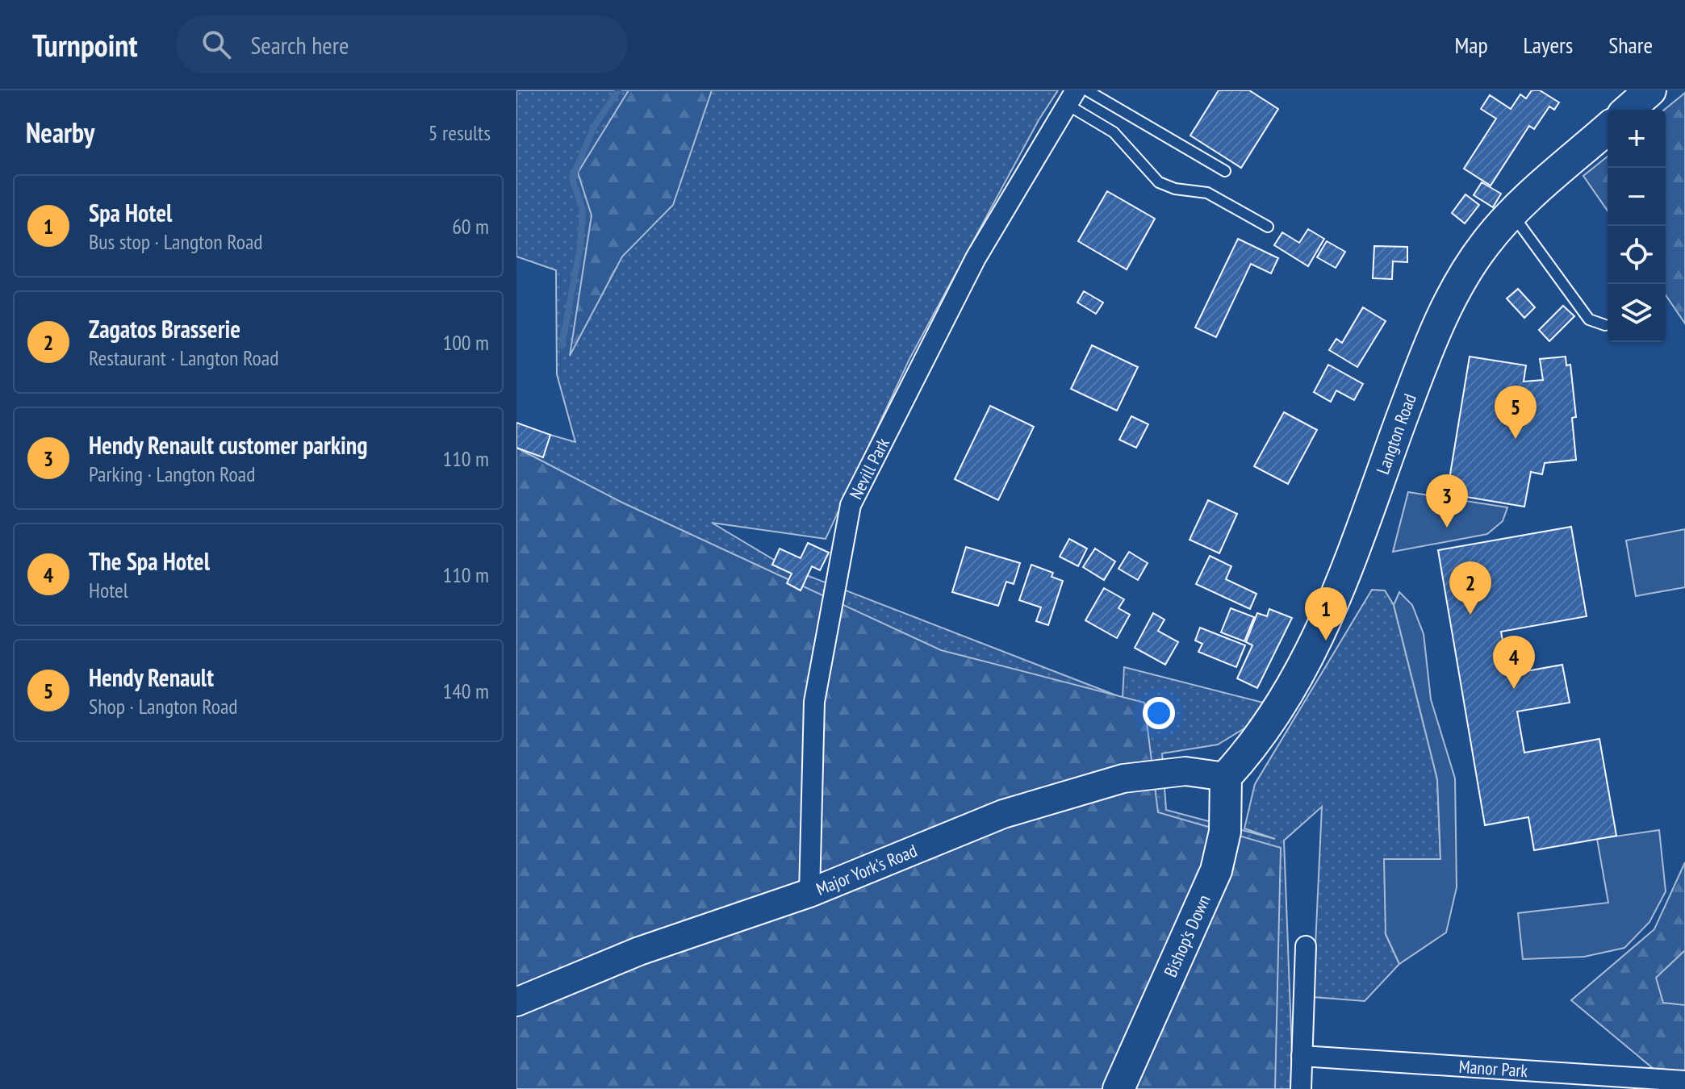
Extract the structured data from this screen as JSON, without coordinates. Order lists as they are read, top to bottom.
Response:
{
  "streets": {
    "main road": ["Langton Road", "Bishop's Down"],
    "street": ["Nevill Park", "Major York's Road", "Manor Park"]
  },
  "crossings": [
    ["Langton Road", "Major York's Road"],
    ["Langton Road", "Bishop's Down"],
    ["Nevill Park", "Major York's Road"],
    ["Major York's Road", "Bishop's Down"]
  ],
  "page": {
    "header": "Turnpoint",
    "search": "Search here",
    "nav": ["Map", "Layers", "Share"],
    "heading": ["Nearby", "5 results"],
    "map_buttons": ["+", "−"],
    "list": [
      {
        "mark": "1",
        "name": "Spa Hotel",
        "note": "Bus stop · Langton Road",
        "value": "60 m"
      },
      {
        "mark": "2",
        "name": "Zagatos Brasserie",
        "note": "Restaurant · Langton Road",
        "value": "100 m"
      },
      {
        "mark": "3",
        "name": "Hendy Renault customer parking",
        "note": "Parking · Langton Road",
        "value": "110 m"
      },
      {
        "mark": "4",
        "name": "The Spa Hotel",
        "note": "Hotel",
        "value": "110 m"
      },
      {
        "mark": "5",
        "name": "Hendy Renault",
        "note": "Shop · Langton Road",
        "value": "140 m"
      }
    ],
    "pins": [
      "5",
      "3",
      "2",
      "1",
      "4"
    ]
  }
}
